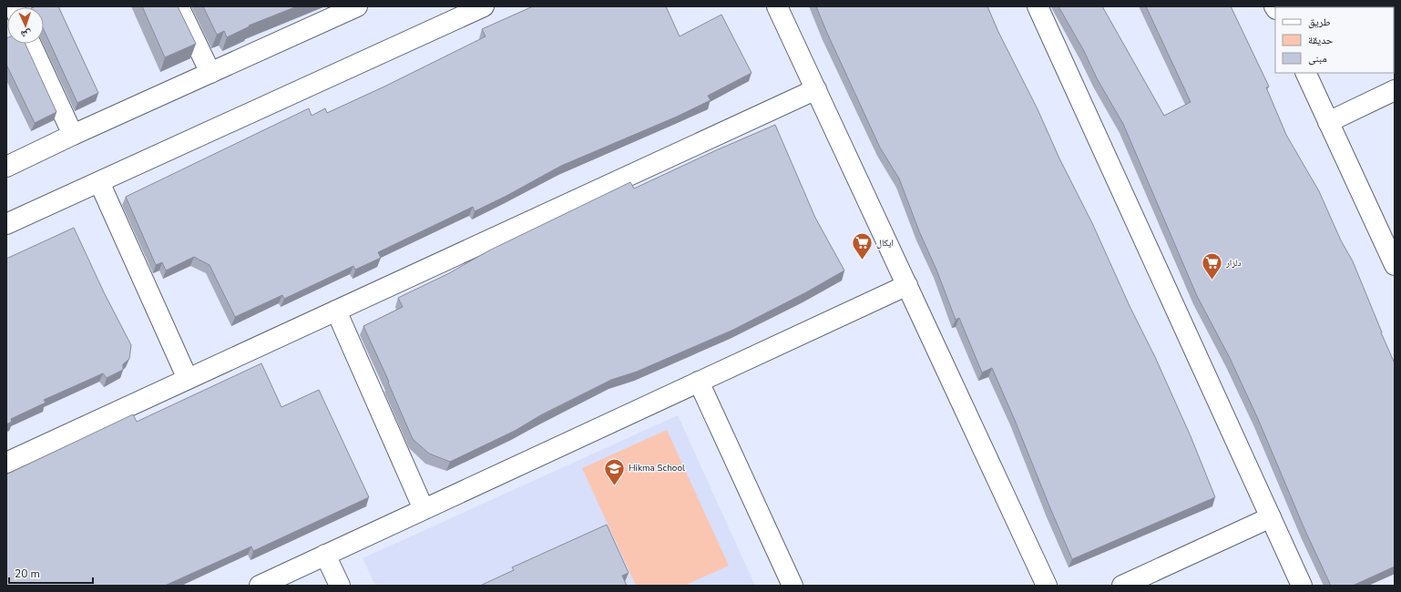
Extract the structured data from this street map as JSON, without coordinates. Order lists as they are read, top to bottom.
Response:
{
  "places": {
    "supermarket": ["ايكال", "دلزار"],
    "school or university": ["Hikma School"]
  },
  "legend": ["طريق", "حديقة", "مبنى"],
  "scale_bar": "20 m",
  "north": "bottom"
}
